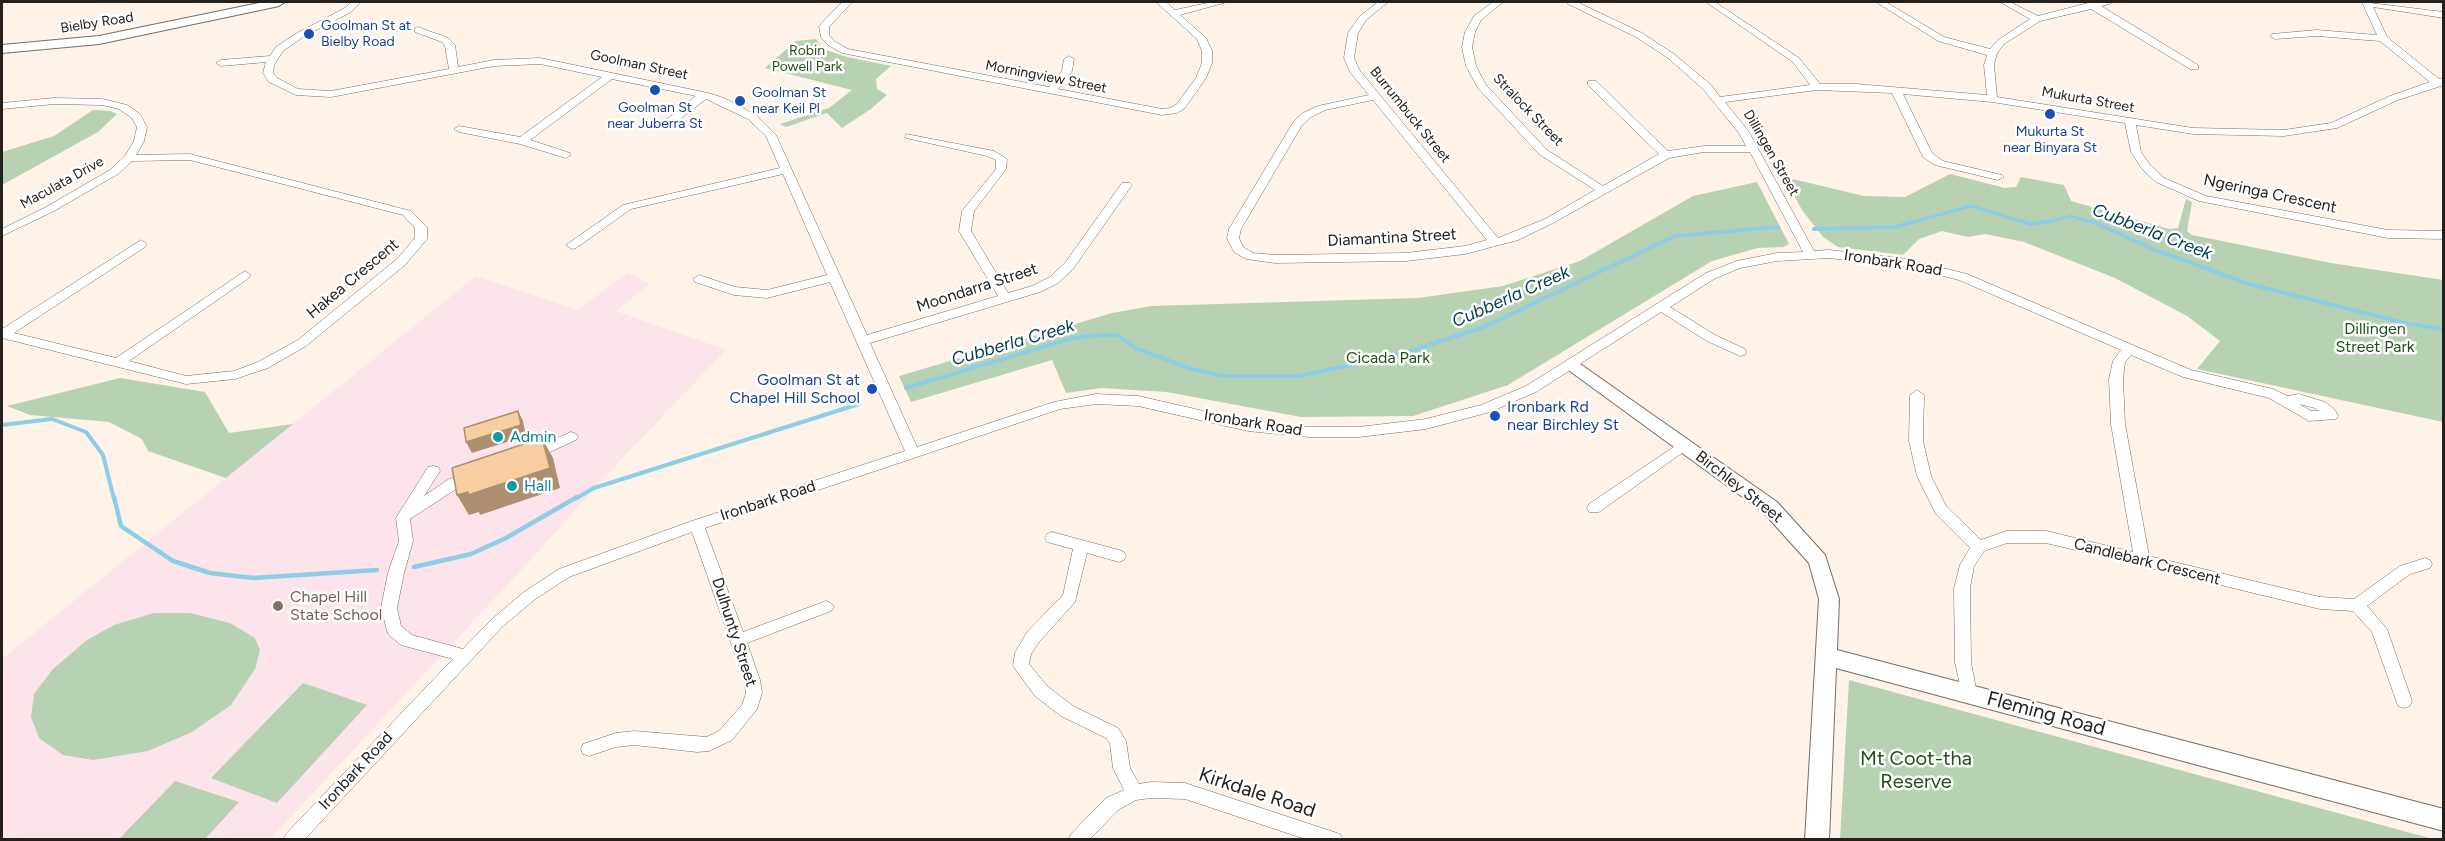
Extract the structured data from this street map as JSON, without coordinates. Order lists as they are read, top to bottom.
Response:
{
  "streets": {
    "street": [
      "Bielby Road",
      "Goolman Street",
      "Morningview Street",
      "Mukurta Street",
      "Stralock Street",
      "Burrumbuck Street",
      "Dillingen Street",
      "Maculata Drive",
      "Ngeringa Crescent",
      "Diamantina Street",
      "Ironbark Road",
      "Hakea Crescent",
      "Moondarra Street",
      "Birchley Street",
      "Candlebark Crescent",
      "Dulhunty Street",
      "Fleming Road",
      "Kirkdale Road"
    ]
  },
  "crossings": [
    ["Goolman Street", "Ironbark Road"],
    ["Goolman Street", "Moondarra Street"],
    ["Mukurta Street", "Dillingen Street"],
    ["Mukurta Street", "Ngeringa Crescent"],
    ["Stralock Street", "Diamantina Street"],
    ["Burrumbuck Street", "Diamantina Street"],
    ["Dillingen Street", "Diamantina Street"],
    ["Dillingen Street", "Ironbark Road"],
    ["Maculata Drive", "Hakea Crescent"],
    ["Ironbark Road", "Birchley Street"],
    ["Ironbark Road", "Dulhunty Street"],
    ["Birchley Street", "Fleming Road"]
  ],
  "water": ["Cubberla Creek"],
  "parks": [
    "Robin Powell Park",
    "Dillingen Street Park",
    "Cicada Park",
    "Mt Coot-tha Reserve"
  ],
  "places": [
    "Goolman St at Bielby Road",
    "Goolman St near Juberra St",
    "Goolman St near Keil Pl",
    "Mukurta St near Binyara St",
    "Goolman St at Chapel Hill School",
    "Ironbark Rd near Birchley St",
    "Admin",
    "Hall",
    "Chapel Hill State School"
  ]
}
